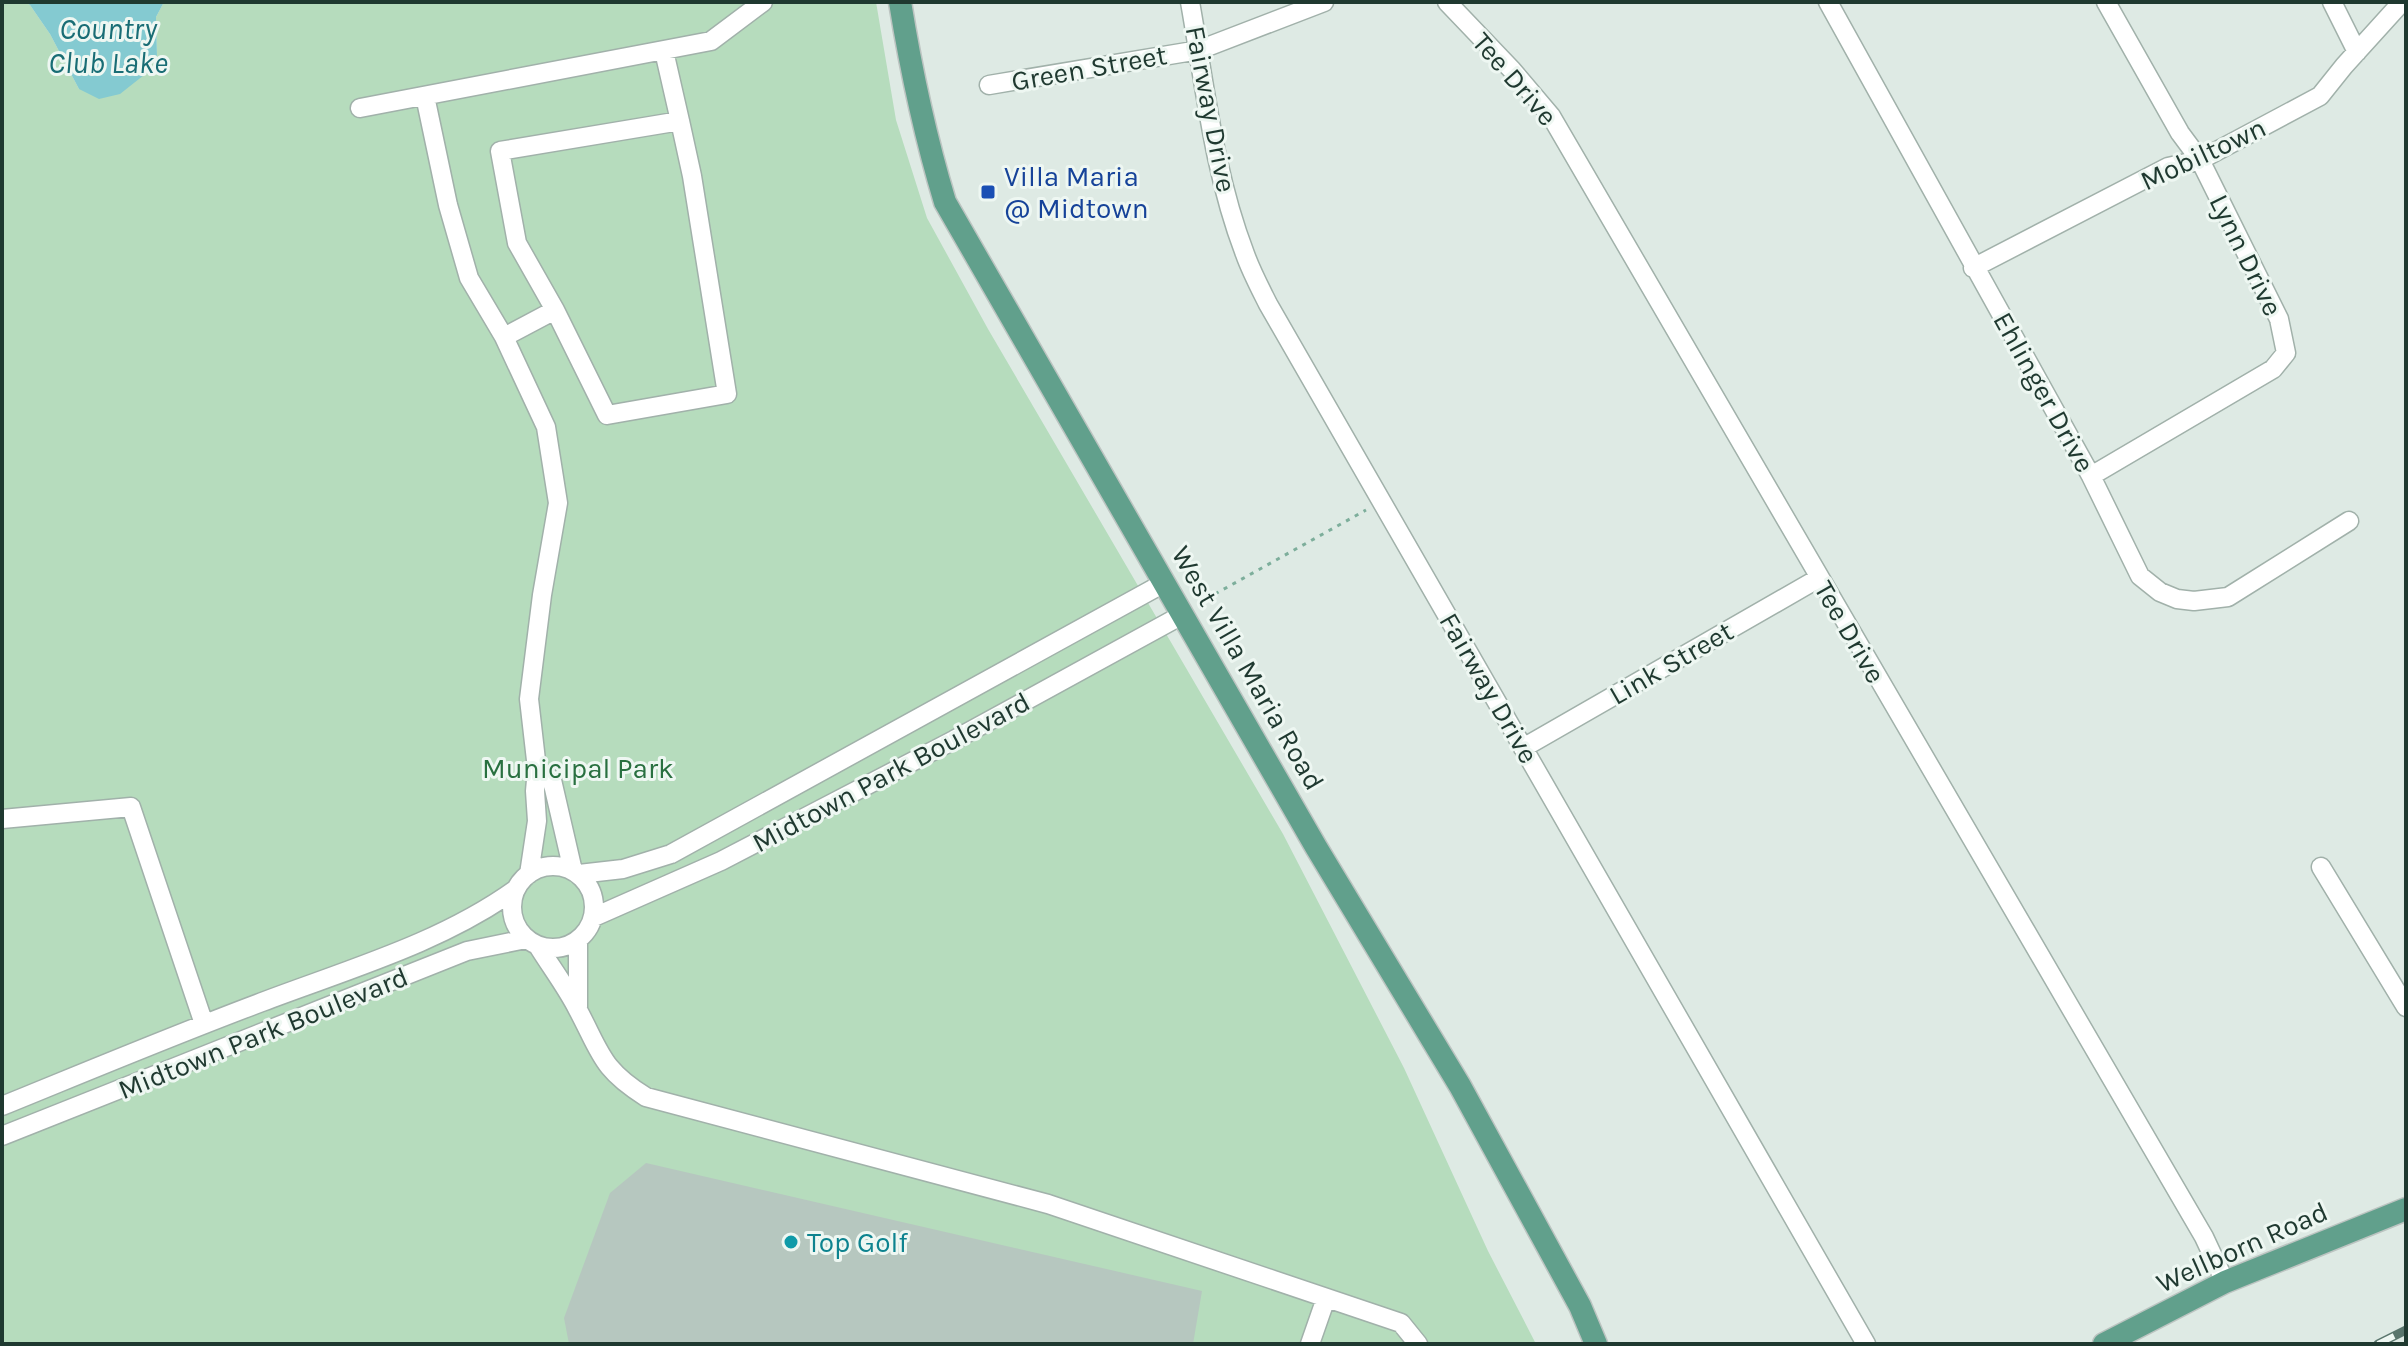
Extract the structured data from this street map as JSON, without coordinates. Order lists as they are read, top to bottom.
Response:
{
  "streets": {
    "main road": ["West Villa Maria Road", "Wellborn Road"],
    "street": [
      "Green Street",
      "Tee Drive",
      "Fairway Drive",
      "Mobiltown",
      "Lynn Drive",
      "Ehlinger Drive",
      "Link Street",
      "Midtown Park Boulevard"
    ]
  },
  "crossings": [
    ["Green Street", "Fairway Drive"],
    ["Tee Drive", "Link Street"],
    ["Tee Drive", "Wellborn Road"],
    ["Fairway Drive", "Link Street"],
    ["Mobiltown", "Lynn Drive"],
    ["Mobiltown", "Ehlinger Drive"],
    ["Lynn Drive", "Ehlinger Drive"],
    ["West Villa Maria Road", "Midtown Park Boulevard"]
  ],
  "water": ["Country Club Lake"],
  "parks": ["Municipal Park"],
  "places": {
    "transit": ["Villa Maria @ Midtown"],
    "other": ["Top Golf"]
  }
}
